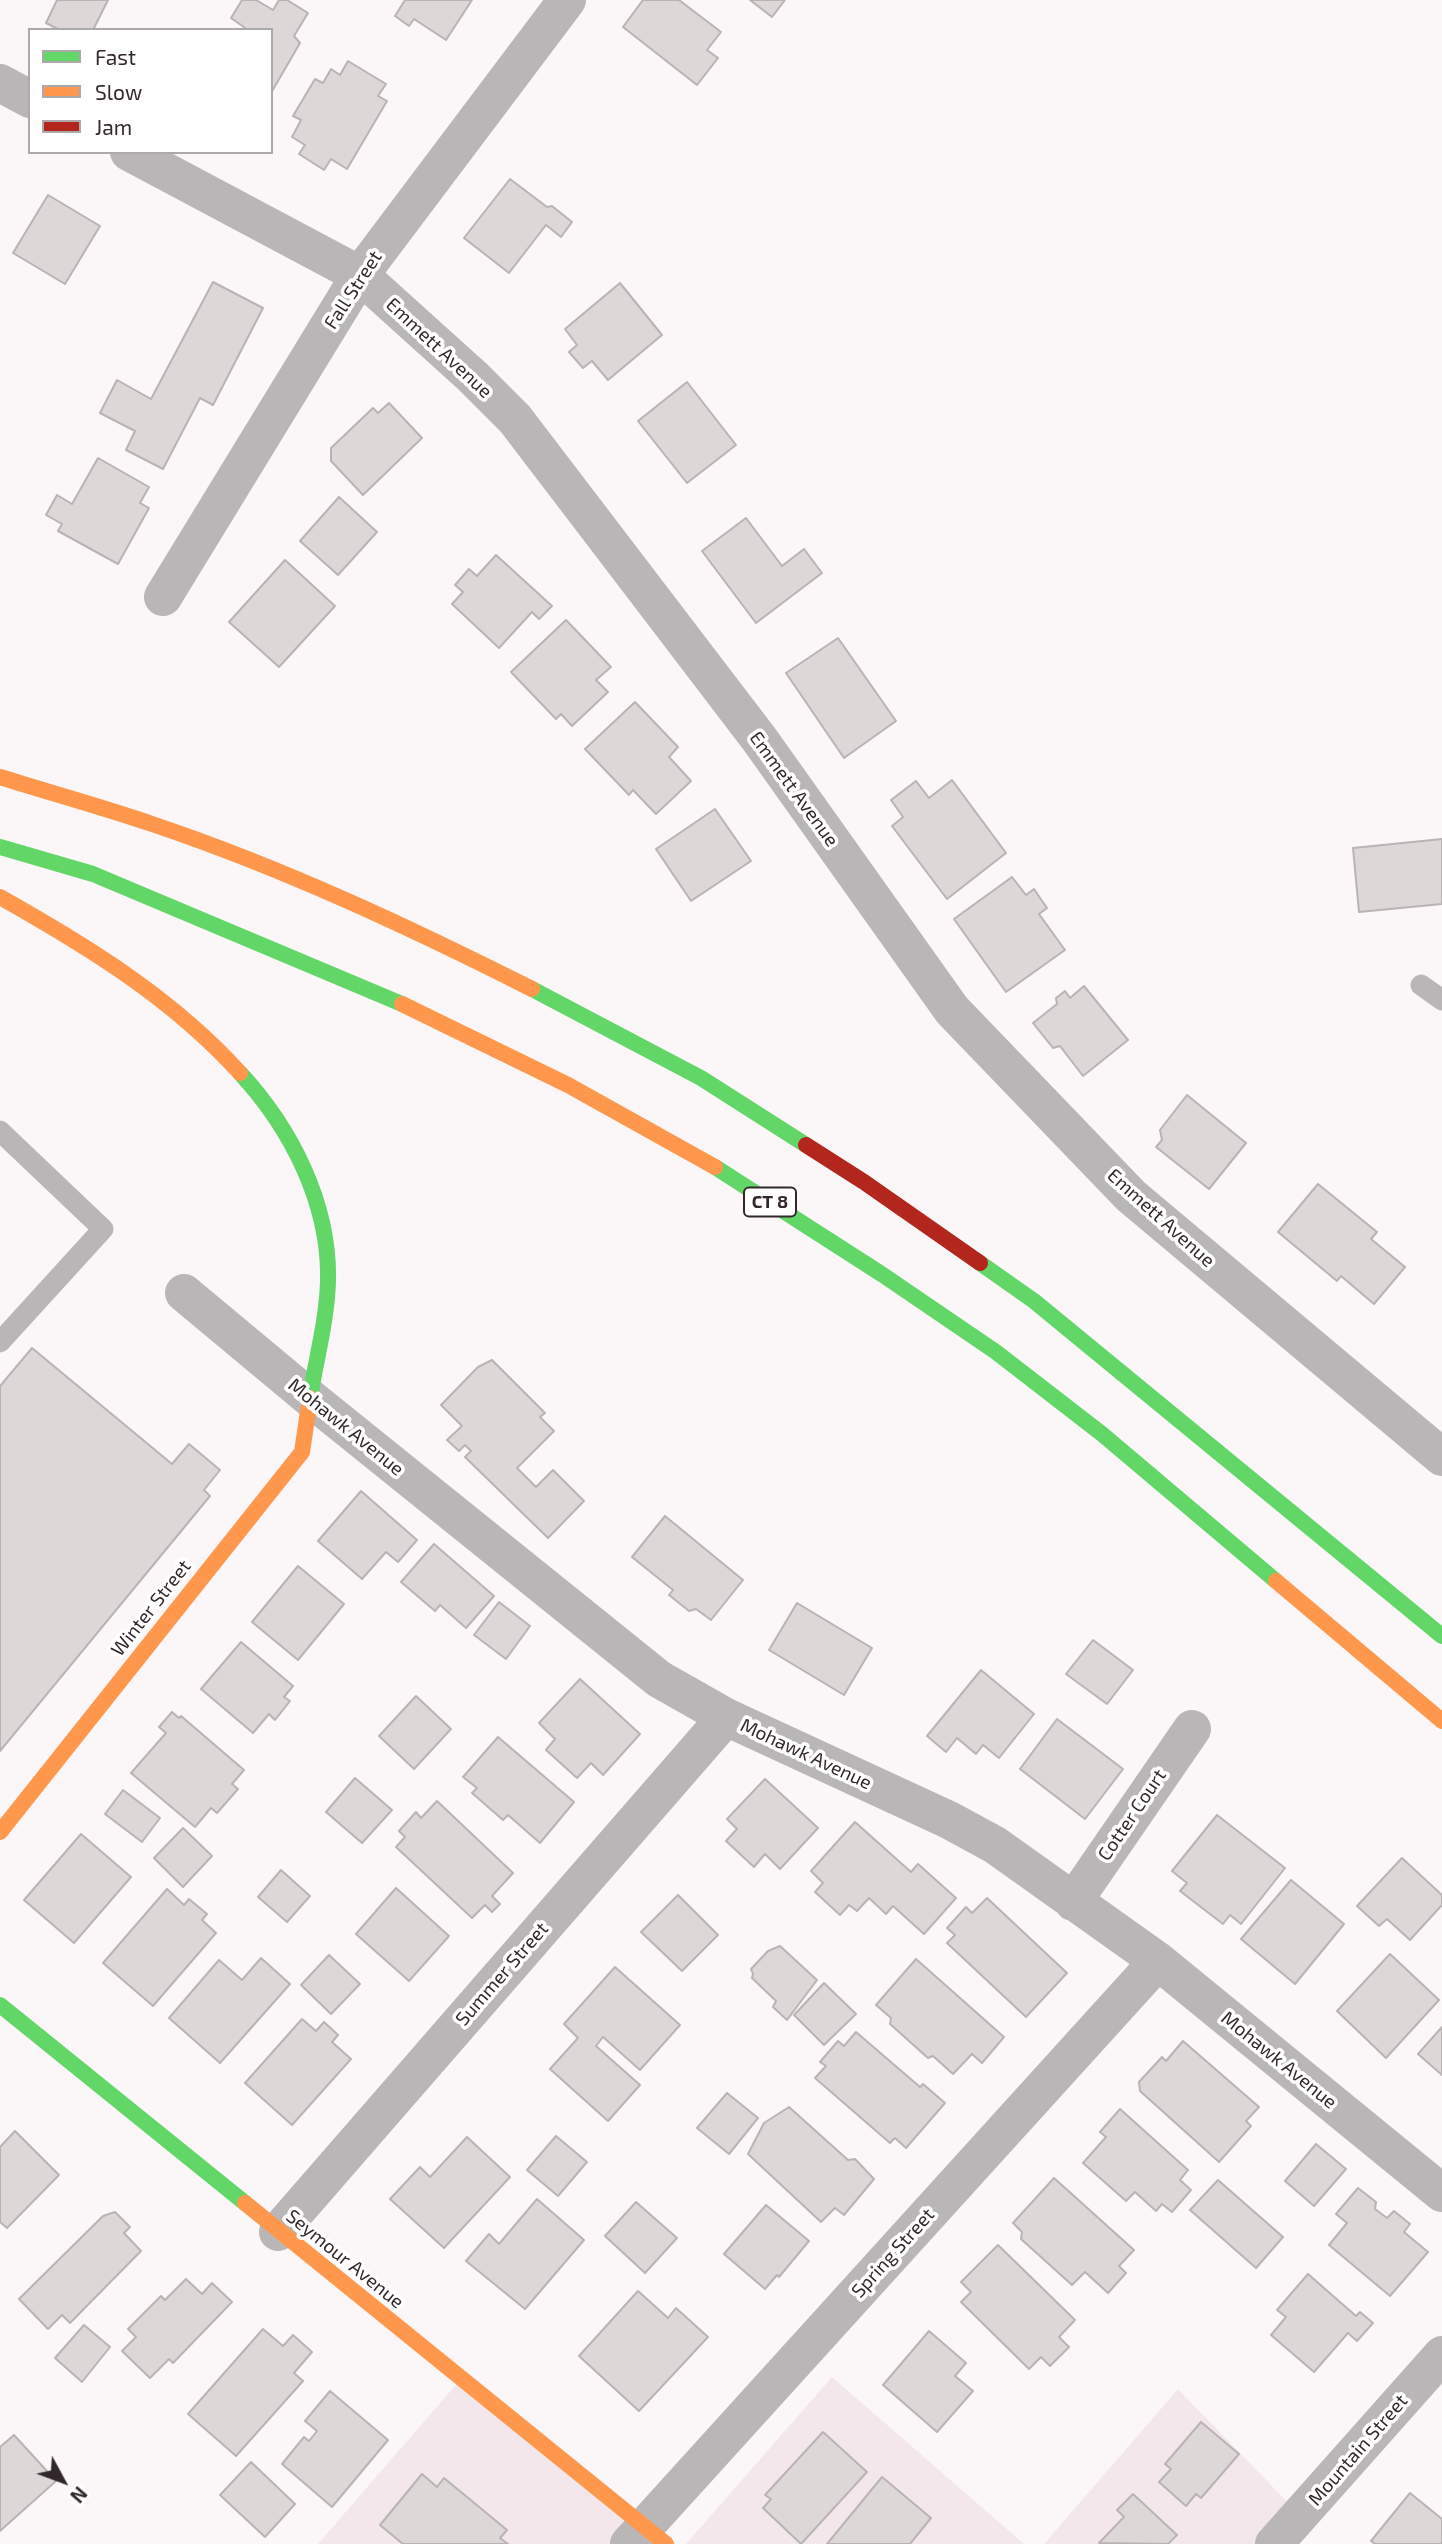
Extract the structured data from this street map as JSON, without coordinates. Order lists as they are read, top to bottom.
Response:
{
  "streets": {
    "main road": ["CT 8", "Winter Street", "Seymour Avenue"],
    "street": [
      "Fall Street",
      "Emmett Avenue",
      "Mohawk Avenue",
      "Cotter Court",
      "Summer Street",
      "Spring Street",
      "Mountain Street"
    ]
  },
  "crossings": [
    ["Fall Street", "Emmett Avenue"],
    ["Mohawk Avenue", "Winter Street"],
    ["Mohawk Avenue", "Cotter Court"],
    ["Mohawk Avenue", "Summer Street"],
    ["Mohawk Avenue", "Spring Street"],
    ["Summer Street", "Seymour Avenue"],
    ["Spring Street", "Seymour Avenue"]
  ],
  "legend": ["Fast", "Slow", "Jam"],
  "north": "bottom right"
}
